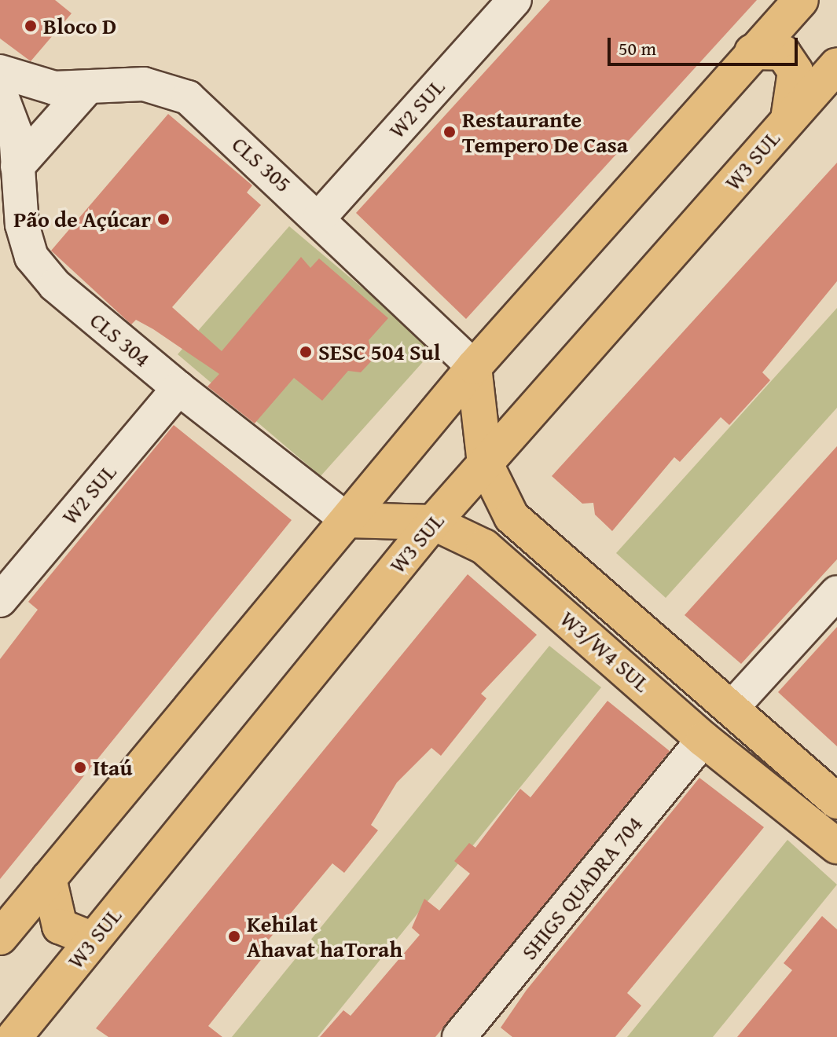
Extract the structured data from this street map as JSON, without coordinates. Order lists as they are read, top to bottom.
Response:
{
  "streets": {
    "main road": ["W3 SUL", "W3/W4 SUL"],
    "street": [
      "W2 SUL",
      "CLS 305",
      "CLS 304",
      "SHIGS QUADRA 704"
    ]
  },
  "crossings": [
    ["W2 SUL", "CLS 305"],
    ["W2 SUL", "CLS 304"],
    ["W3 SUL", "W3/W4 SUL"],
    ["CLS 305", "W3/W4 SUL"],
    ["CLS 304", "W3/W4 SUL"],
    ["W3/W4 SUL", "SHIGS QUADRA 704"]
  ],
  "places": [
    "Bloco D",
    "Restaurante Tempero De Casa",
    "Pão de Açúcar",
    "SESC 504 Sul",
    "Itaú",
    "Kehilat Ahavat haTorah"
  ],
  "scale_bar": "50 m"
}
